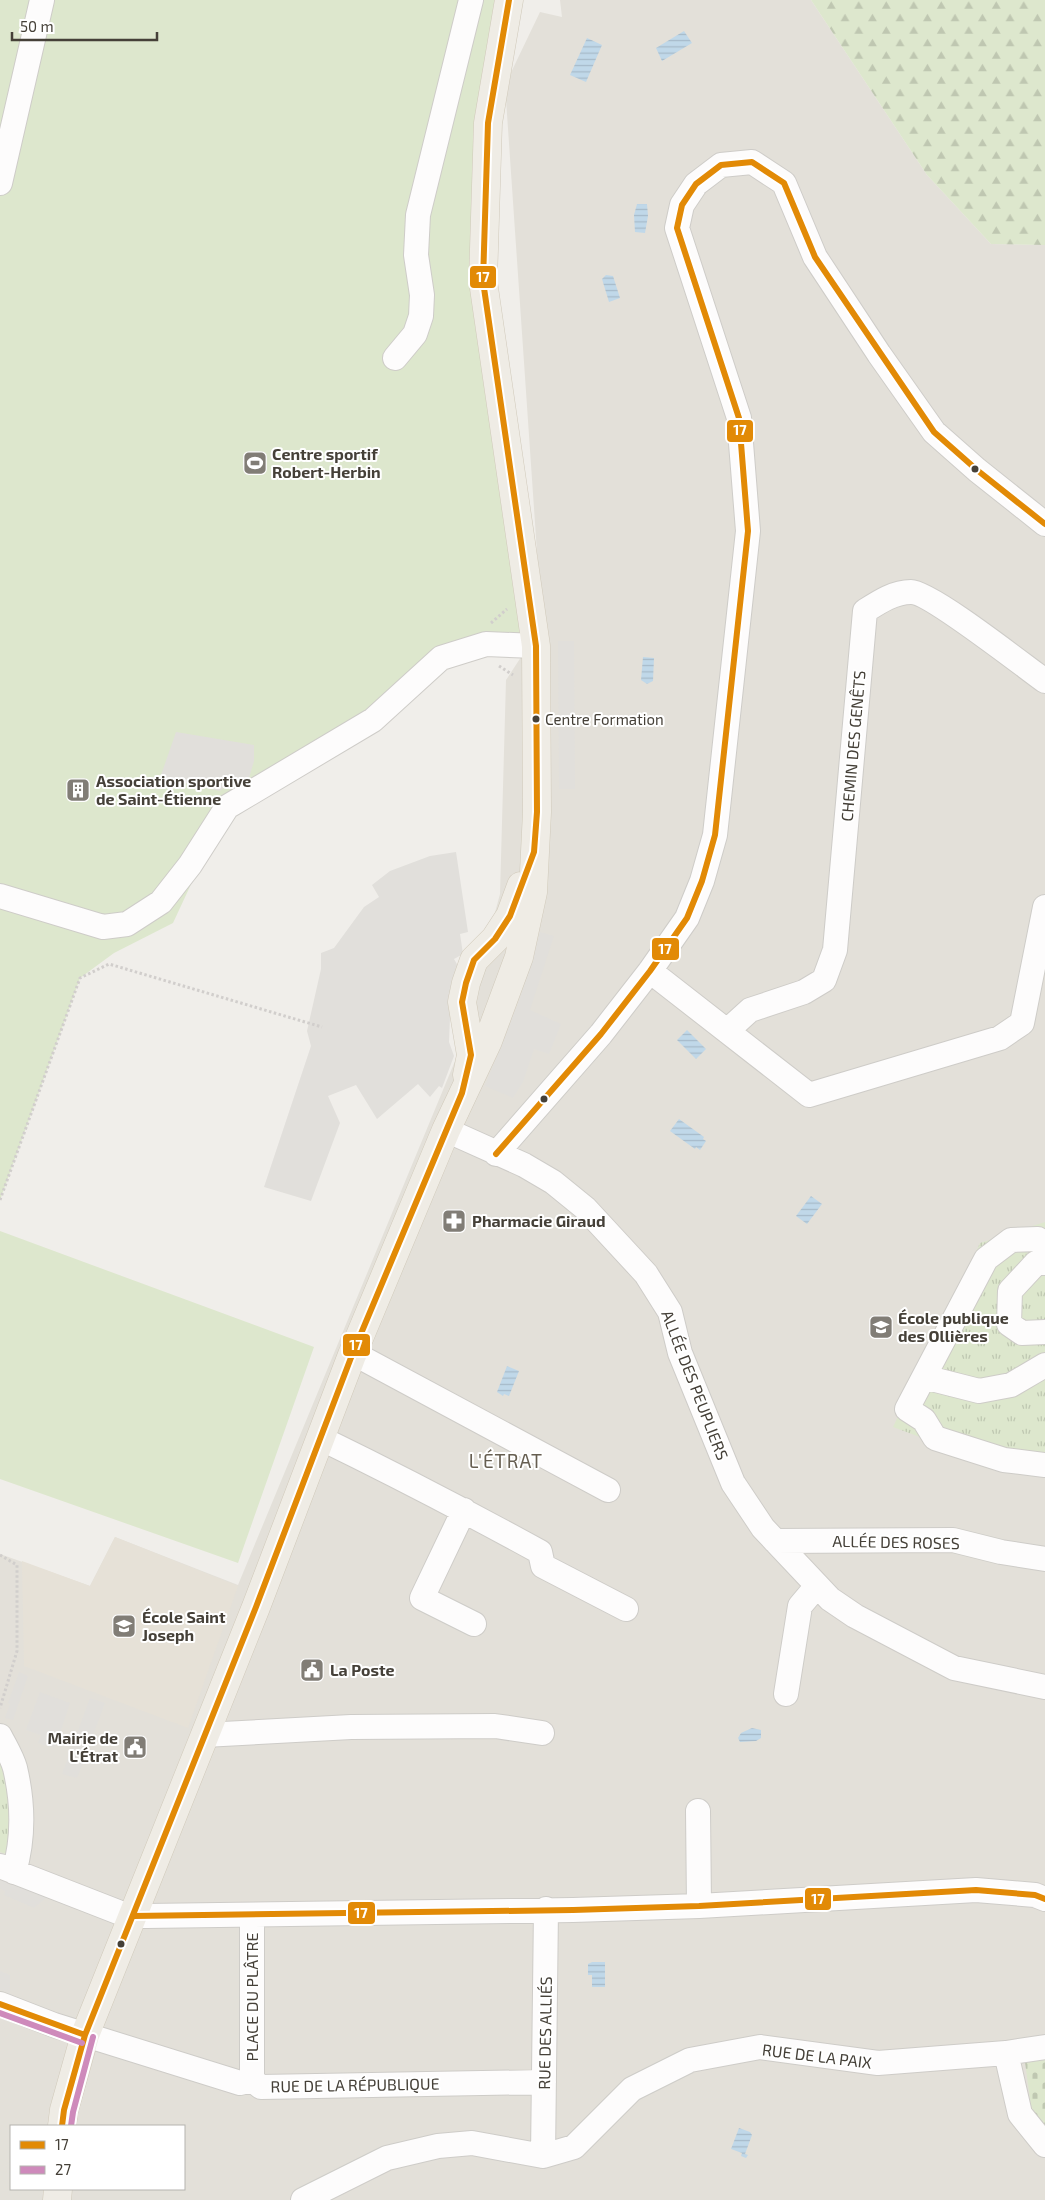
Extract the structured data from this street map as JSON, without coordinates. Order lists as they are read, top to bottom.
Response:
{
  "streets": {
    "street": [
      "CHEMIN DES GENÊTS",
      "ALLÉE DES PEUPLIERS",
      "ALLÉE DES ROSES",
      "PLACE DU PLÂTRE",
      "RUE DES ALLIÉS",
      "RUE DE LA PAIX",
      "RUE DE LA RÉPUBLIQUE"
    ]
  },
  "crossings": [
    ["ALLÉE DES PEUPLIERS", "ALLÉE DES ROSES"],
    ["PLACE DU PLÂTRE", "RUE DE LA RÉPUBLIQUE"],
    ["RUE DES ALLIÉS", "RUE DE LA PAIX"],
    ["RUE DES ALLIÉS", "RUE DE LA RÉPUBLIQUE"]
  ],
  "districts": ["L'ÉTRAT"],
  "places": {
    "sports": ["Centre sportif Robert-Herbin"],
    "other": ["Centre Formation"],
    "building": ["Association sportive de Saint-Étienne"],
    "pharmacy": ["Pharmacie Giraud"],
    "school or university": ["École publique des Ollières", "École Saint Joseph"],
    "public building": ["La Poste", "Mairie de L'Étrat"]
  },
  "lines": ["transit line 17", "transit line 27"],
  "legend": ["17", "27"],
  "scale_bar": "50 m"
}
